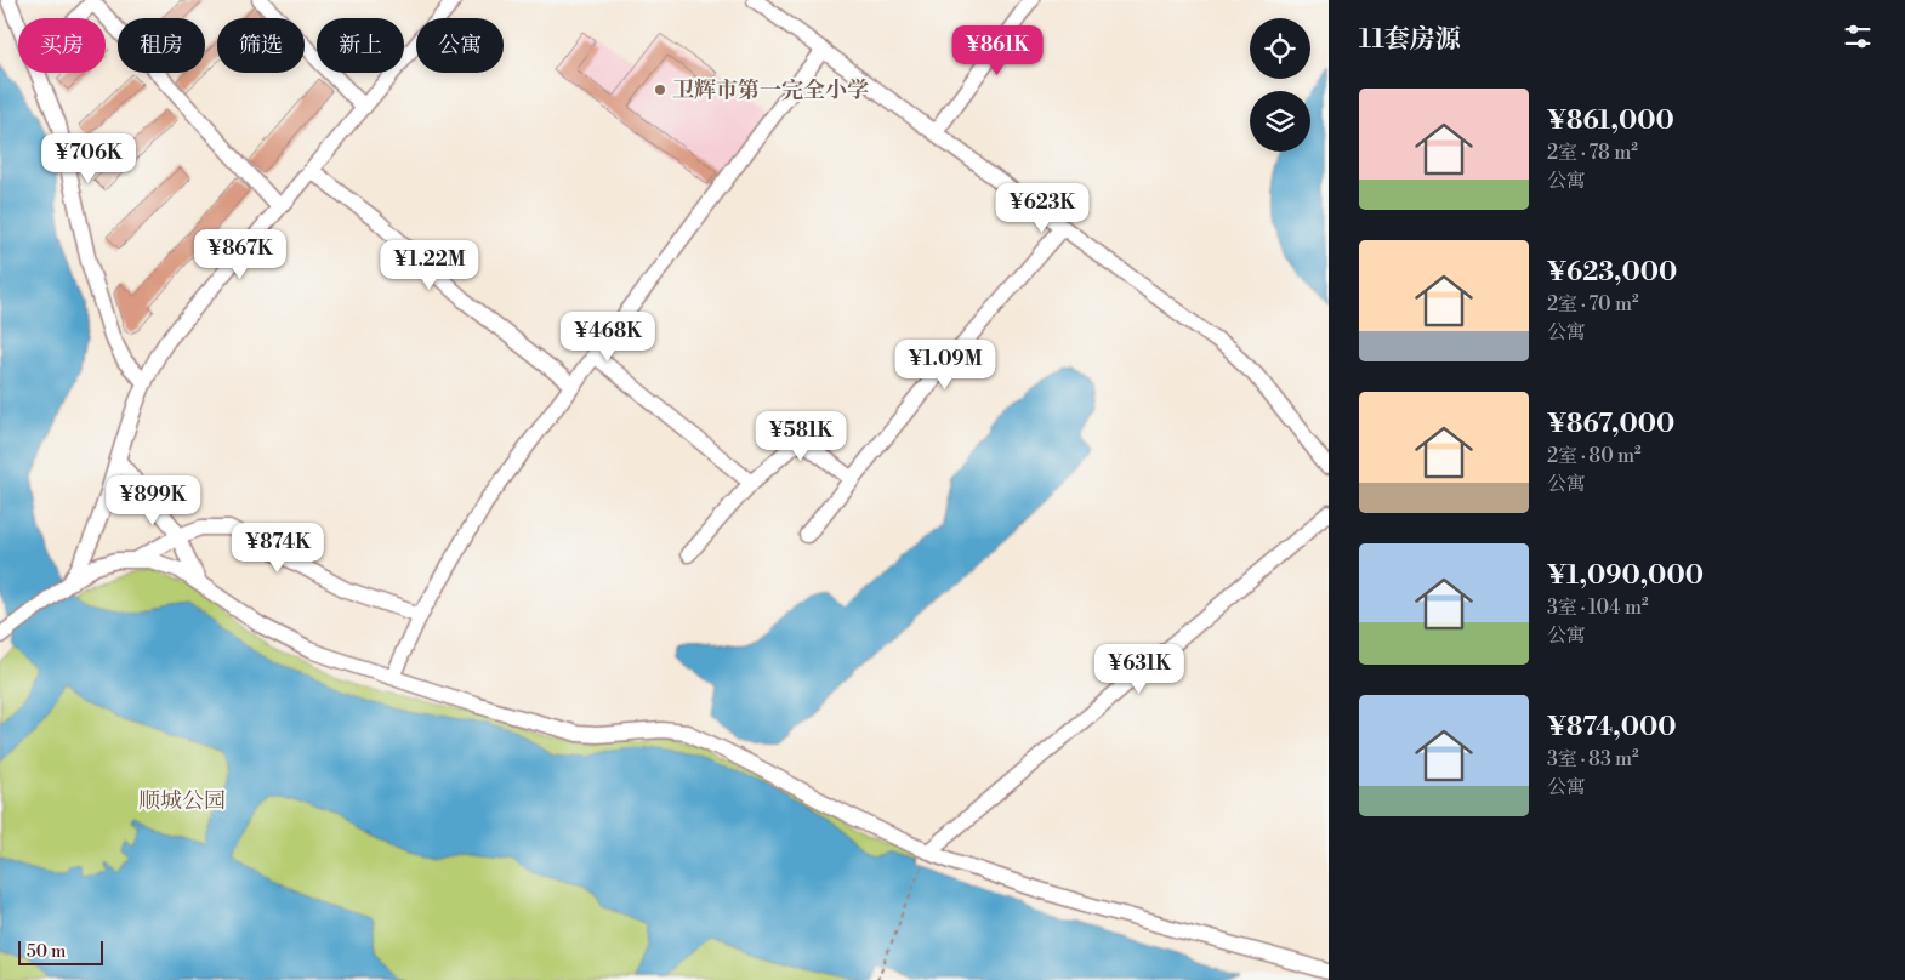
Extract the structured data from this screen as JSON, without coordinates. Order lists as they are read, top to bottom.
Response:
{
  "parks": ["顺城公园"],
  "places": ["卫辉市第一完全小学"],
  "scale_bar": "50 m",
  "page": {
    "heading": "11套房源",
    "chip": [
      "买房",
      "租房",
      "筛选",
      "新上",
      "公寓"
    ],
    "price": [
      "¥861K",
      "¥706K",
      "¥623K",
      "¥867K",
      "¥1.22M",
      "¥468K",
      "¥1.09M",
      "¥581K",
      "¥899K",
      "¥874K",
      "¥631K"
    ],
    "list": [
      {
        "name": "¥861,000",
        "note": "2室 · 78 m² · 公寓"
      },
      {
        "name": "¥623,000",
        "note": "2室 · 70 m² · 公寓"
      },
      {
        "name": "¥867,000",
        "note": "2室 · 80 m² · 公寓"
      },
      {
        "name": "¥1,090,000",
        "note": "3室 · 104 m² · 公寓"
      },
      {
        "name": "¥874,000",
        "note": "3室 · 83 m² · 公寓"
      }
    ],
    "scale": "50 m"
  }
}
